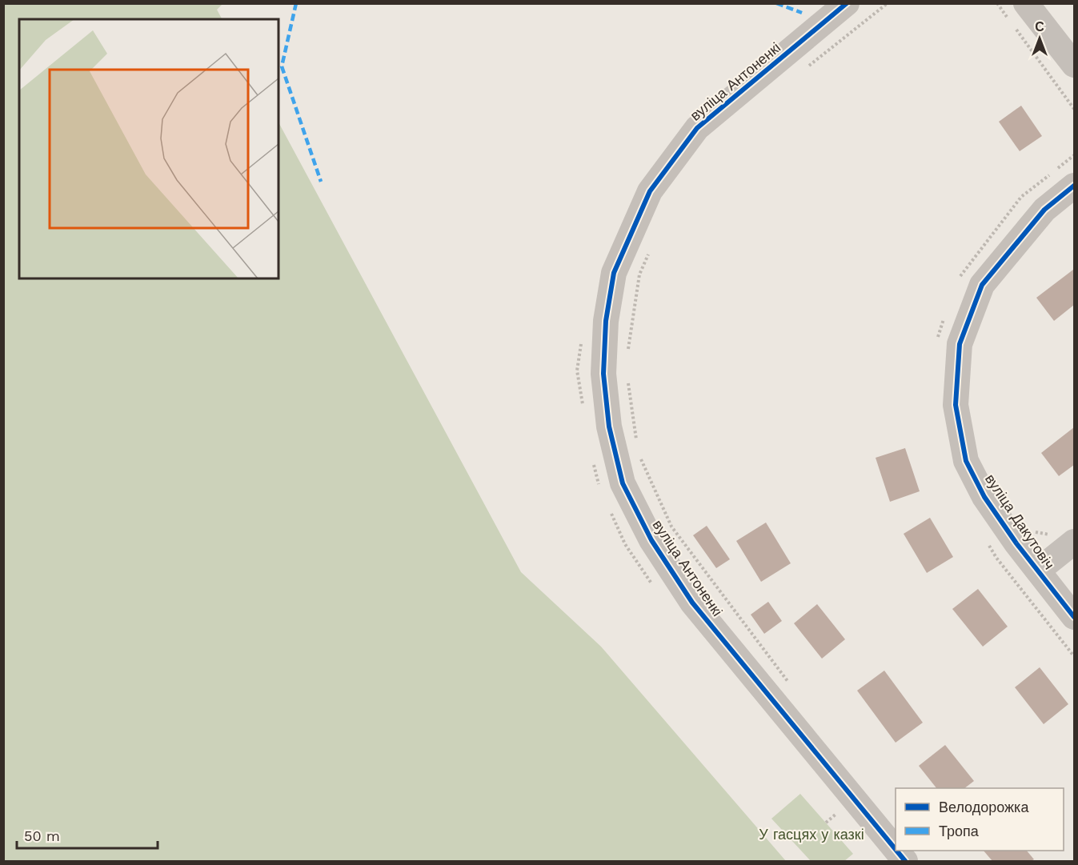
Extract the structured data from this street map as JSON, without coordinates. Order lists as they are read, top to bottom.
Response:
{
  "streets": {
    "street": ["вуліца Антоненкі", "вуліца Дакутовіч"]
  },
  "parks": ["У гасцях у казкі"],
  "legend": ["Велодорожка", "Тропа"],
  "scale_bar": "50 m",
  "north": "top"
}
